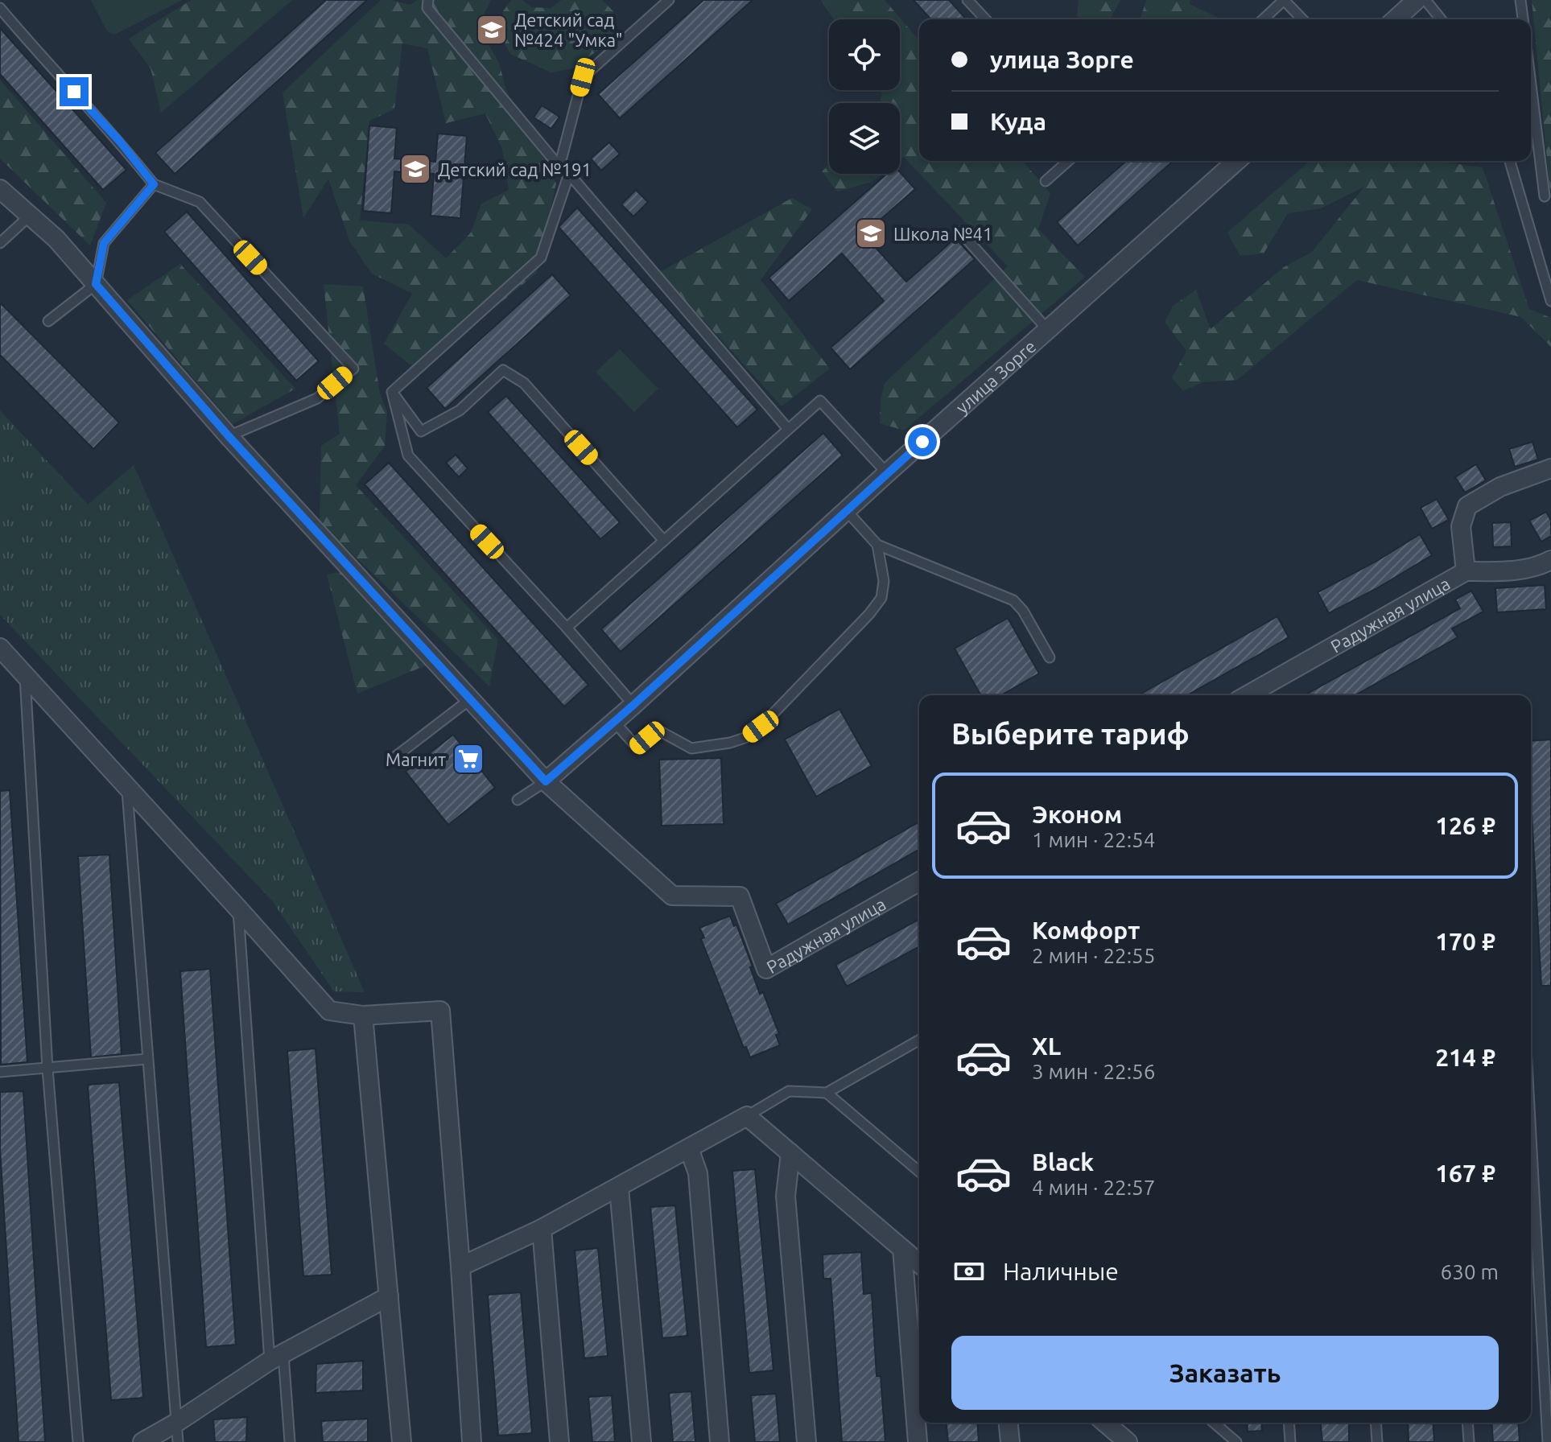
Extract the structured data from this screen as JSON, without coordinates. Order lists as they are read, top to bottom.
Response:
{
  "streets": {
    "street": ["улица Зорге", "Радужная улица"]
  },
  "crossings": [
    ["улица Зорге", "Радужная улица"]
  ],
  "places": {
    "school or university": ["Детский сад №424 \"Умка\"", "Детский сад №191", "Школа №41"],
    "supermarket": ["Магнит"]
  },
  "page": {
    "banner": ["улица Зорге", "Куда"],
    "heading": "Выберите тариф",
    "list": [
      {
        "name": "Эконом",
        "note": "1 мин · 22:54",
        "value": "126 ₽"
      },
      {
        "name": "Комфорт",
        "note": "2 мин · 22:55",
        "value": "170 ₽"
      },
      {
        "name": "XL",
        "note": "3 мин · 22:56",
        "value": "214 ₽"
      },
      {
        "name": "Black",
        "note": "4 мин · 22:57",
        "value": "167 ₽"
      }
    ],
    "pay": ["Наличные", "630 m"],
    "buttons": "Заказать"
  }
}
